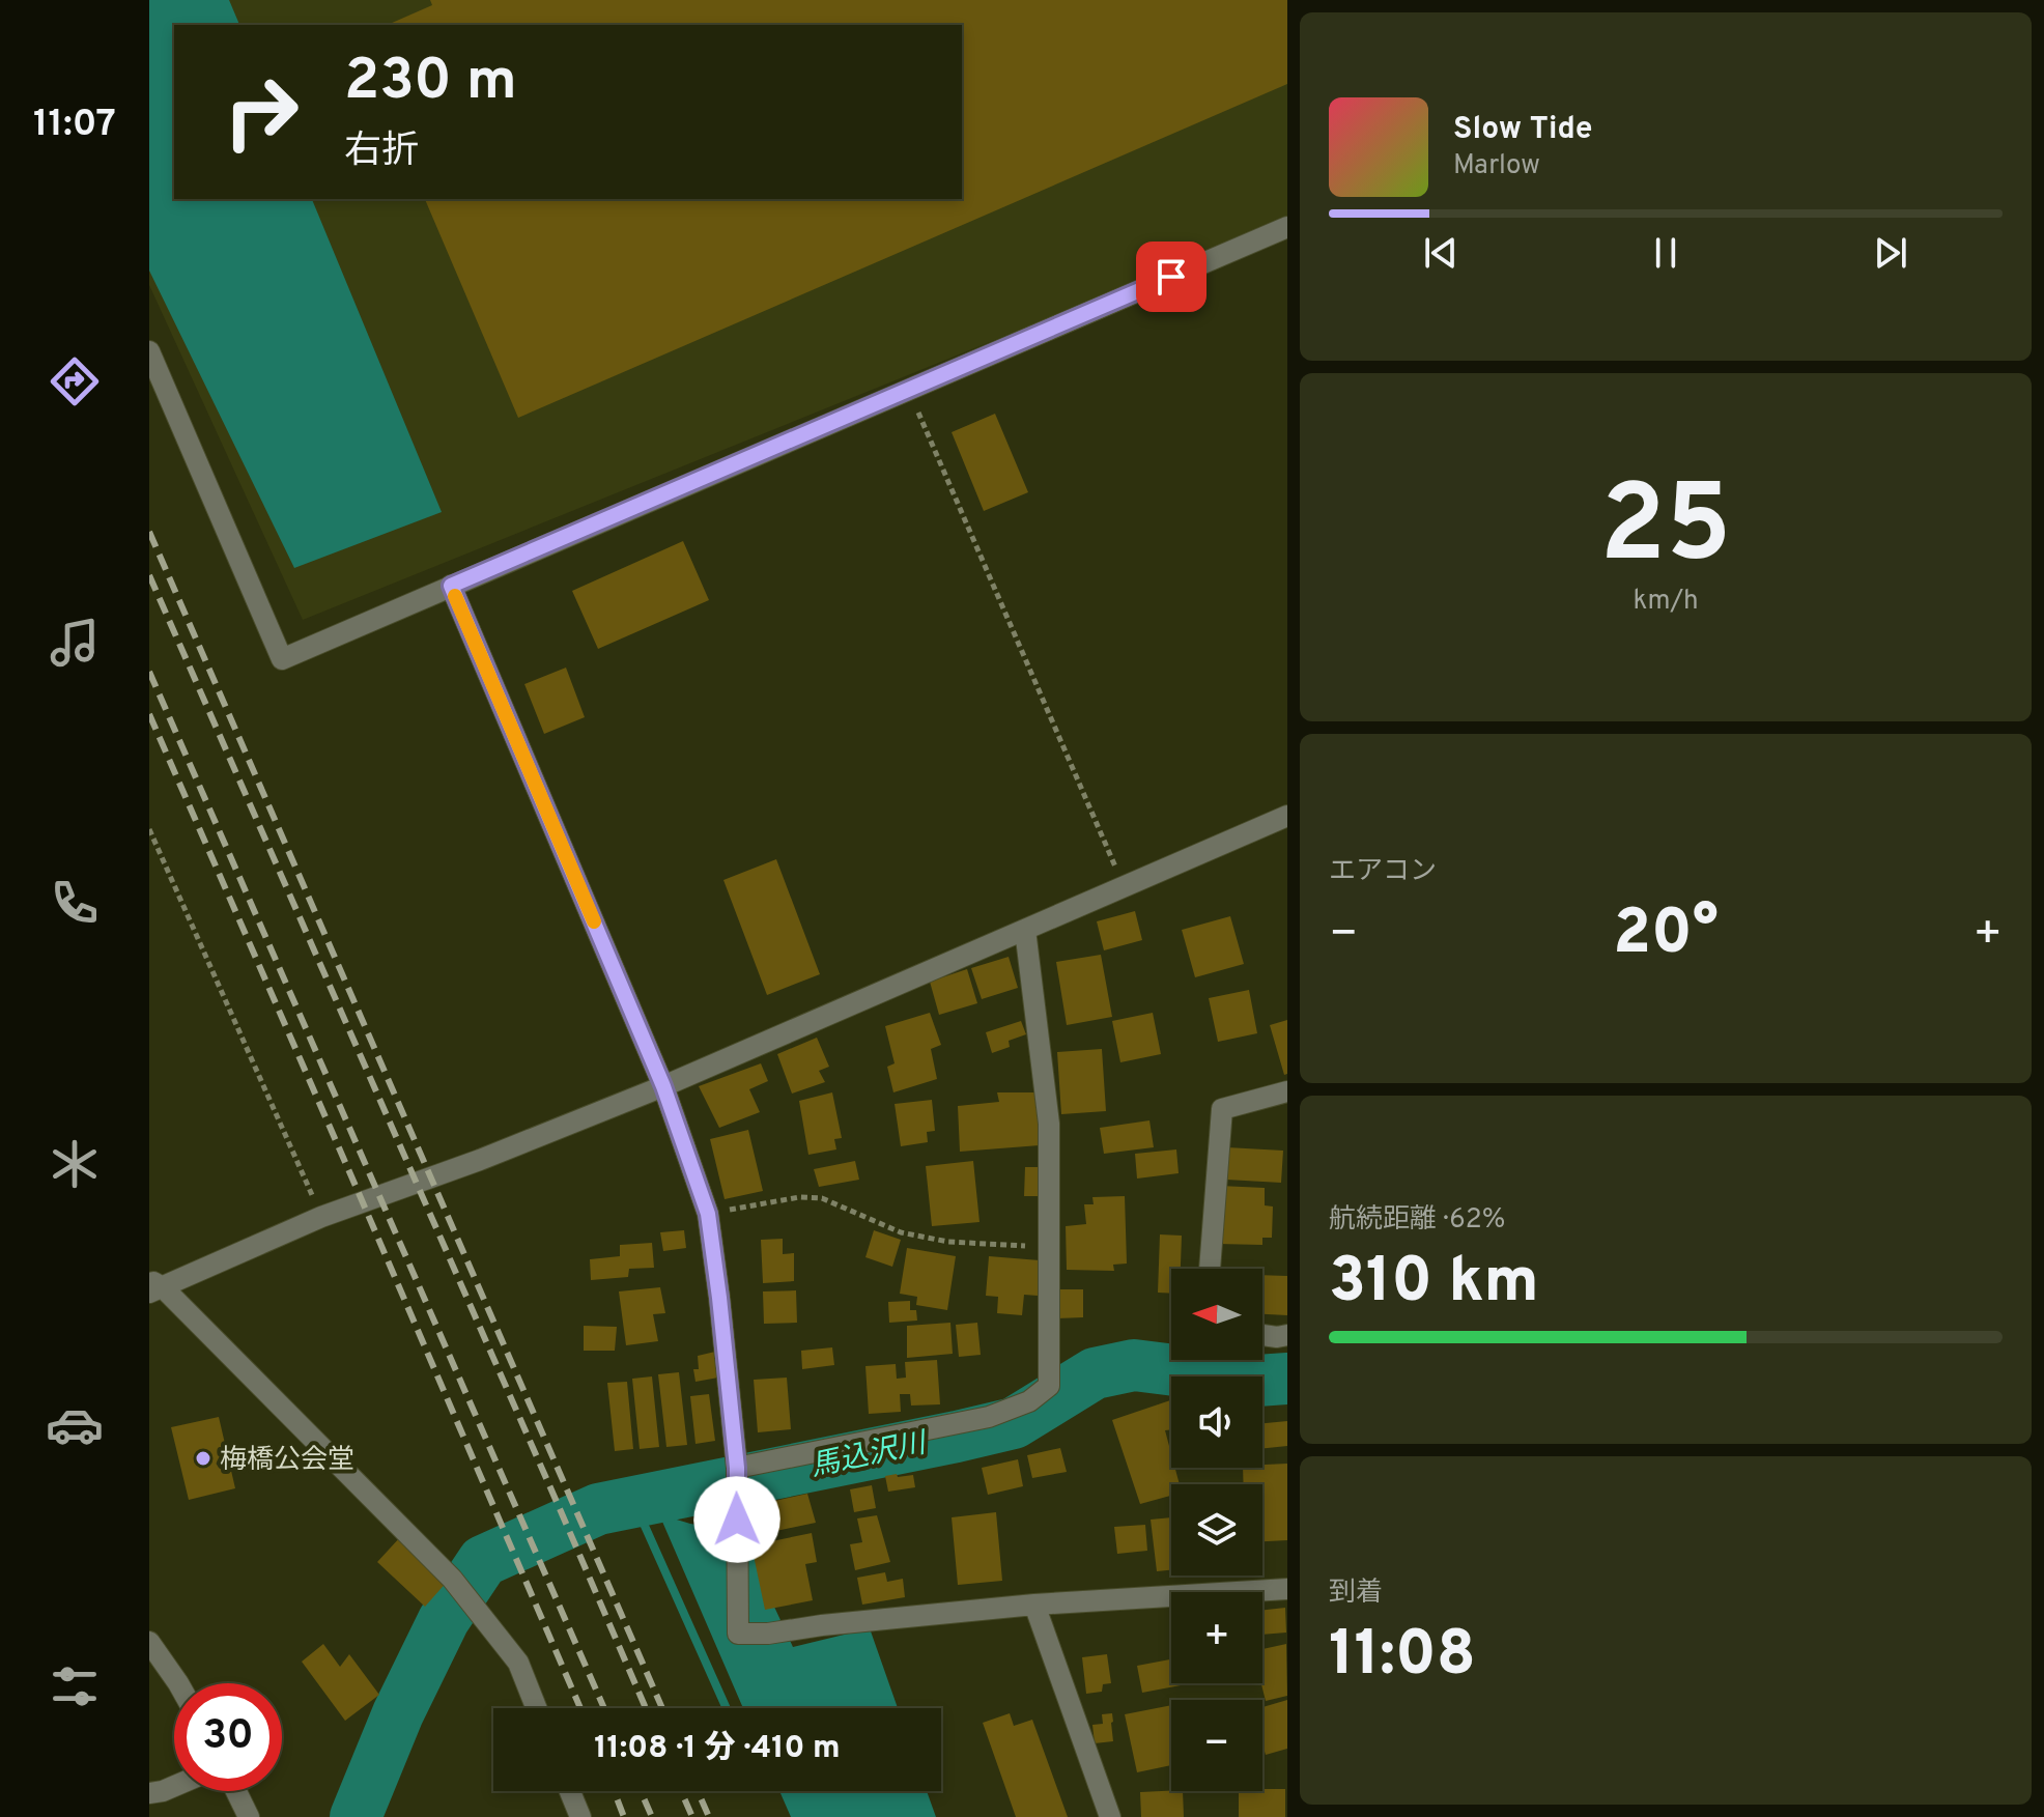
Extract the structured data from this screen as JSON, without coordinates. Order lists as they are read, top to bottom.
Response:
{
  "water": ["馬込沢川"],
  "places": ["梅橋公会堂"],
  "north": "left",
  "page": {
    "tabs": "11:07",
    "turn": ["230 m", "右折"],
    "song": ["Slow Tide", "Marlow"],
    "tile": [
      ["25", "km/h"],
      "エアコン",
      ["航続距離 · 62%", "310 km"],
      ["到着", "11:08"]
    ],
    "heat": ["−", "20°", "+"],
    "map_buttons": ["+", "−"],
    "limit": "30",
    "trip": "11:08 · 1 分 · 410 m"
  }
}
